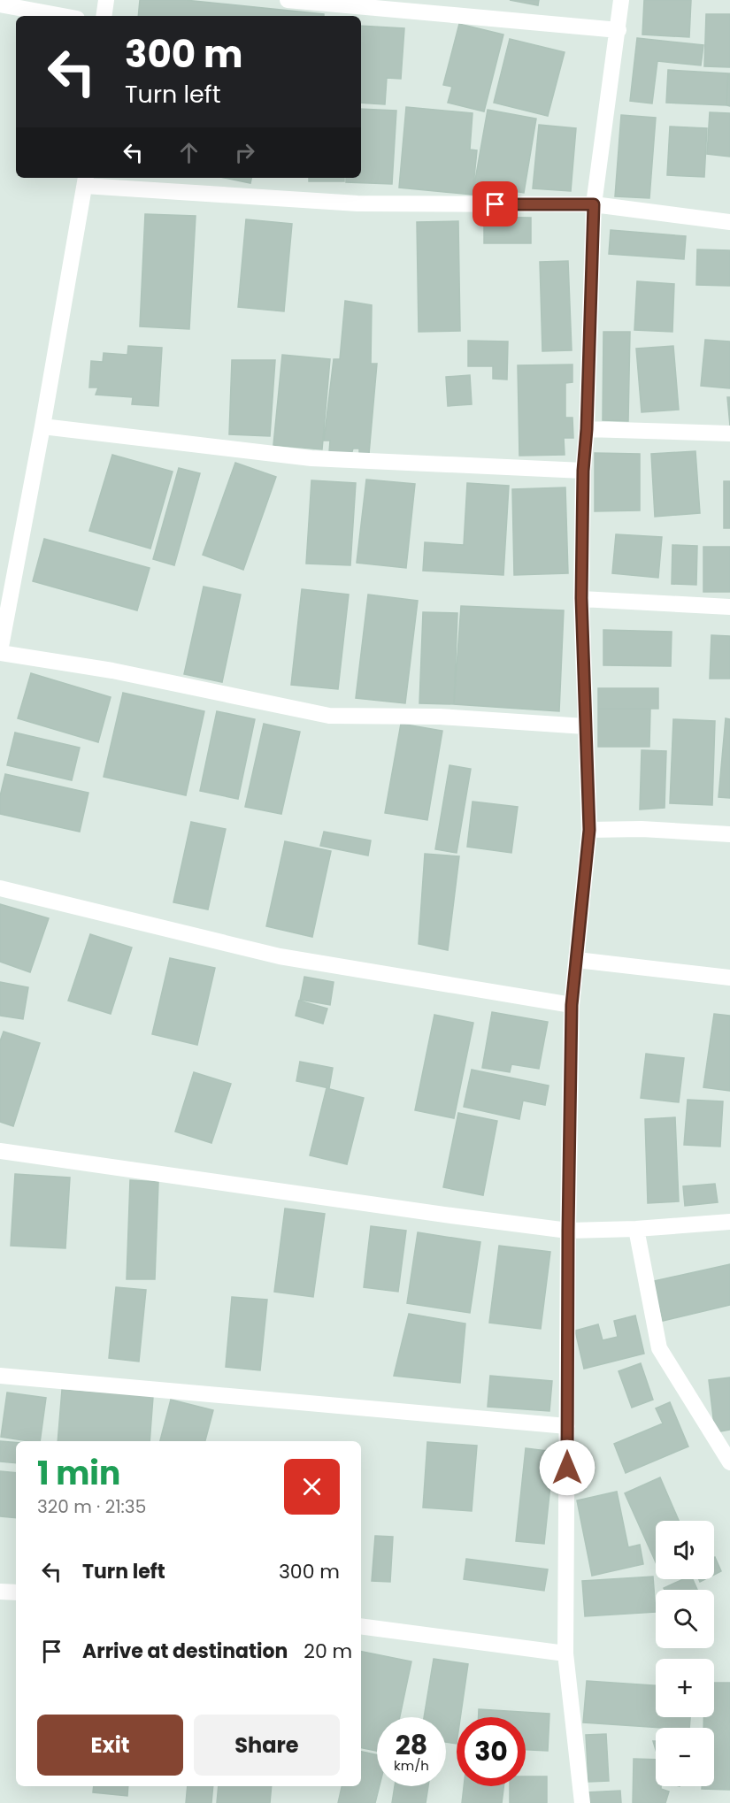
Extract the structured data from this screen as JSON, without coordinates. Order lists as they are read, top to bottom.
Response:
{
  "page": {
    "turn": ["300 m", "Turn left"],
    "heading": ["1 min", "320 m · 21:35"],
    "map_buttons": ["+", "−"],
    "list": [
      {
        "name": "Turn left",
        "value": "300 m"
      },
      {
        "name": "Arrive at destination",
        "value": "20 m"
      }
    ],
    "buttons": ["Exit", "Share"],
    "speed": "28 km/h",
    "limit": "30"
  }
}
